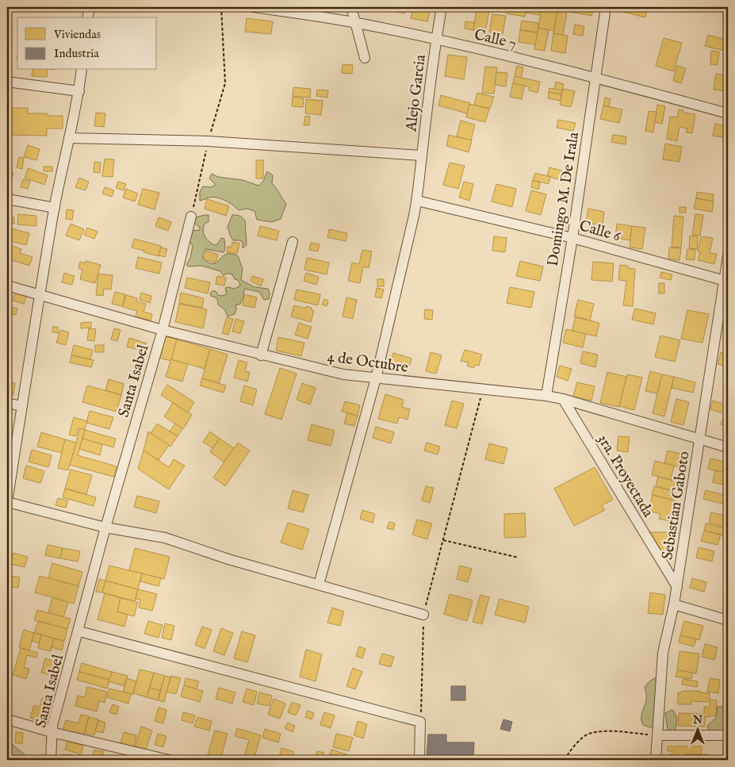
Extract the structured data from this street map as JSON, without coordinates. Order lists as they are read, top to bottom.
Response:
{
  "streets": {
    "street": [
      "Calle 7",
      "Alejo Garcia",
      "Domingo M. De Irala",
      "Calle 6",
      "4 de Octubre",
      "Santa Isabel",
      "3ra. Proyectada",
      "Sebastian Gaboto"
    ]
  },
  "crossings": [
    ["Calle 7", "Alejo Garcia"],
    ["Calle 7", "Domingo M. De Irala"],
    ["Alejo Garcia", "Calle 6"],
    ["Alejo Garcia", "4 de Octubre"],
    ["Domingo M. De Irala", "Calle 6"],
    ["Domingo M. De Irala", "4 de Octubre"],
    ["Calle 6", "Sebastian Gaboto"],
    ["4 de Octubre", "Santa Isabel"],
    ["4 de Octubre", "3ra. Proyectada"],
    ["4 de Octubre", "Sebastian Gaboto"],
    ["3ra. Proyectada", "Sebastian Gaboto"]
  ],
  "legend": ["Viviendas", "Industria"],
  "north": "top"
}
